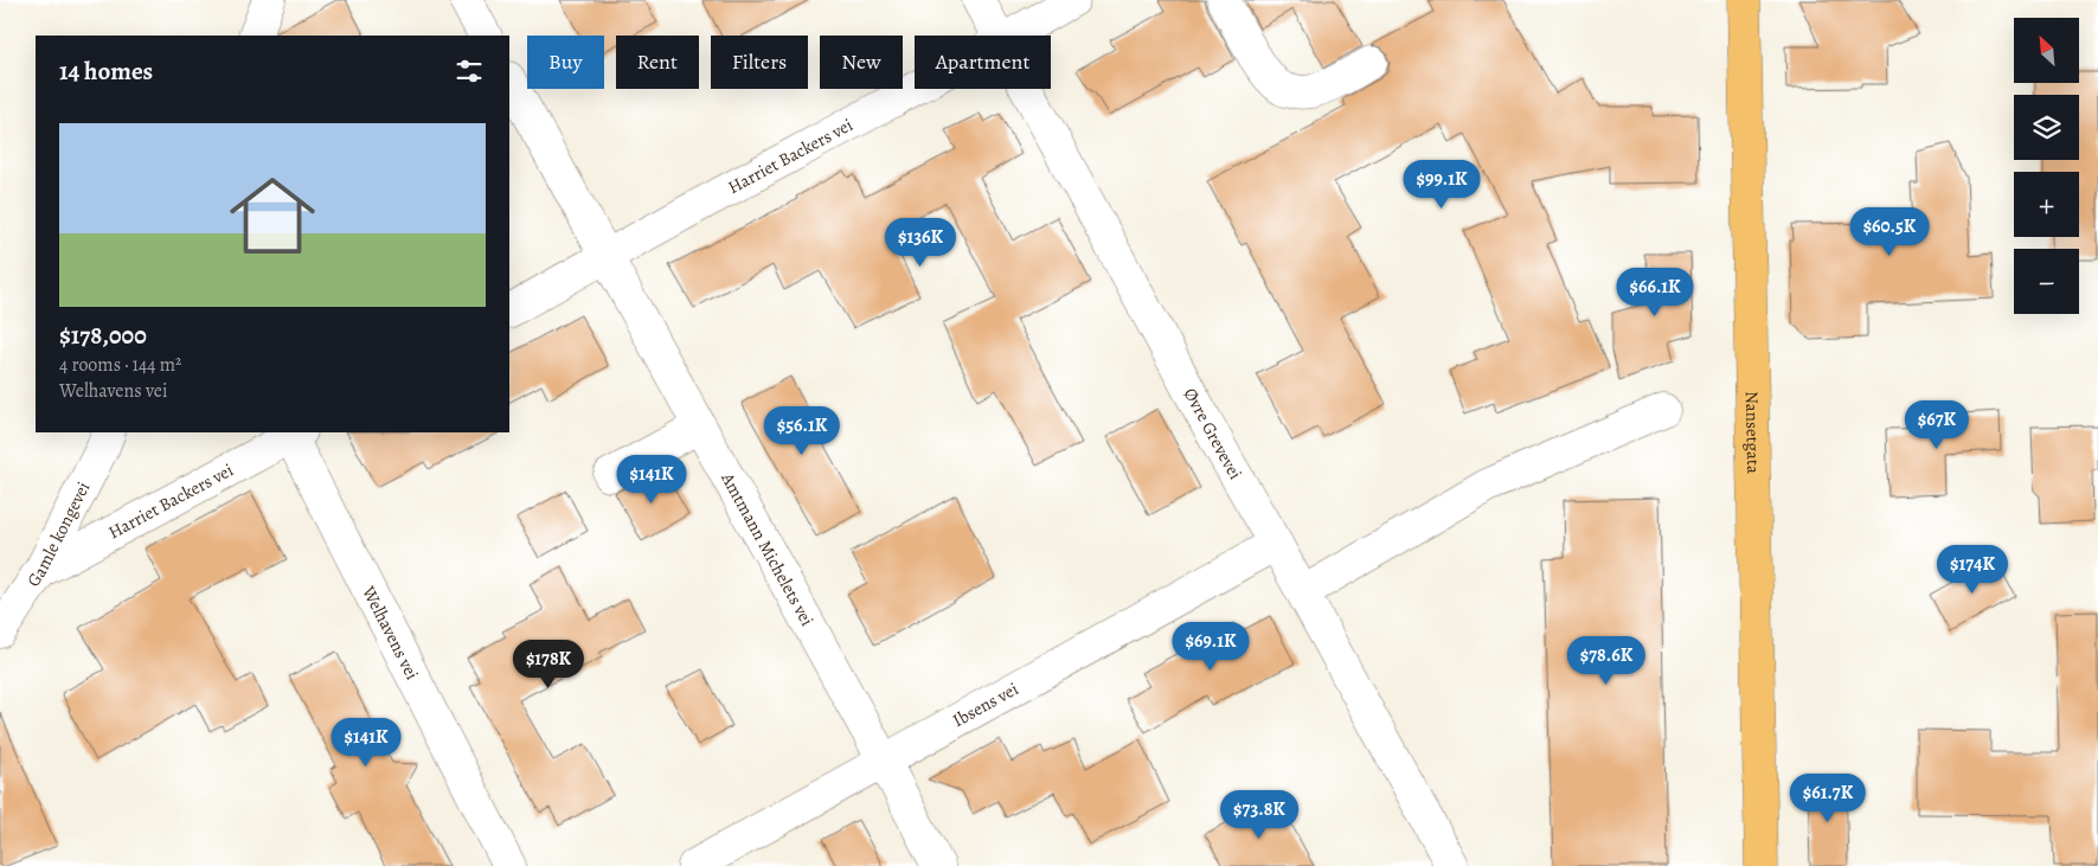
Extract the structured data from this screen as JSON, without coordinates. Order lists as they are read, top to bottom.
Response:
{
  "streets": {
    "main road": ["Nansetgata"],
    "street": [
      "Harriet Backers vei",
      "Øvre Grevevei",
      "Gamle kongevei",
      "Amtmann Michelets vei",
      "Welhavens vei",
      "Ibsens vei"
    ]
  },
  "crossings": [
    ["Harriet Backers vei", "Gamle kongevei"],
    ["Harriet Backers vei", "Amtmann Michelets vei"],
    ["Harriet Backers vei", "Welhavens vei"],
    ["Øvre Grevevei", "Ibsens vei"],
    ["Amtmann Michelets vei", "Ibsens vei"]
  ],
  "north": "top left",
  "page": {
    "map_buttons": ["+", "−"],
    "chip": [
      "Buy",
      "Rent",
      "Filters",
      "New",
      "Apartment"
    ],
    "heading": "14 homes",
    "list": [
      {
        "name": "$178,000",
        "note": "4 rooms · 144 m² · Welhavens vei"
      }
    ],
    "price": [
      "$99.1K",
      "$60.5K",
      "$136K",
      "$66.1K",
      "$67K",
      "$56.1K",
      "$141K",
      "$174K",
      "$69.1K",
      "$78.6K",
      "$178K",
      "$141K",
      "$61.7K",
      "$73.8K"
    ]
  }
}
